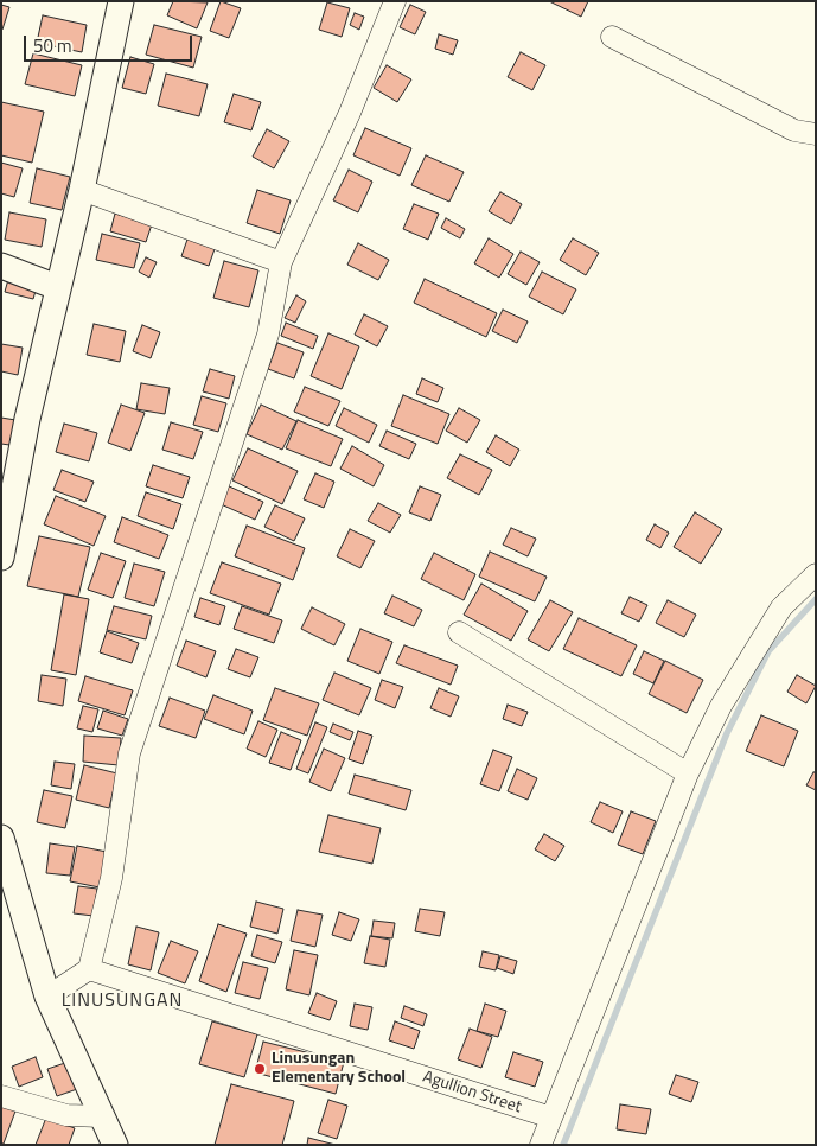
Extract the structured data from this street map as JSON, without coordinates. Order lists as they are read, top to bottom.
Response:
{
  "streets": {
    "street": ["Agullion Street"]
  },
  "districts": ["LINUSUNGAN"],
  "places": ["Linusungan Elementary School"],
  "scale_bar": "50 m"
}
